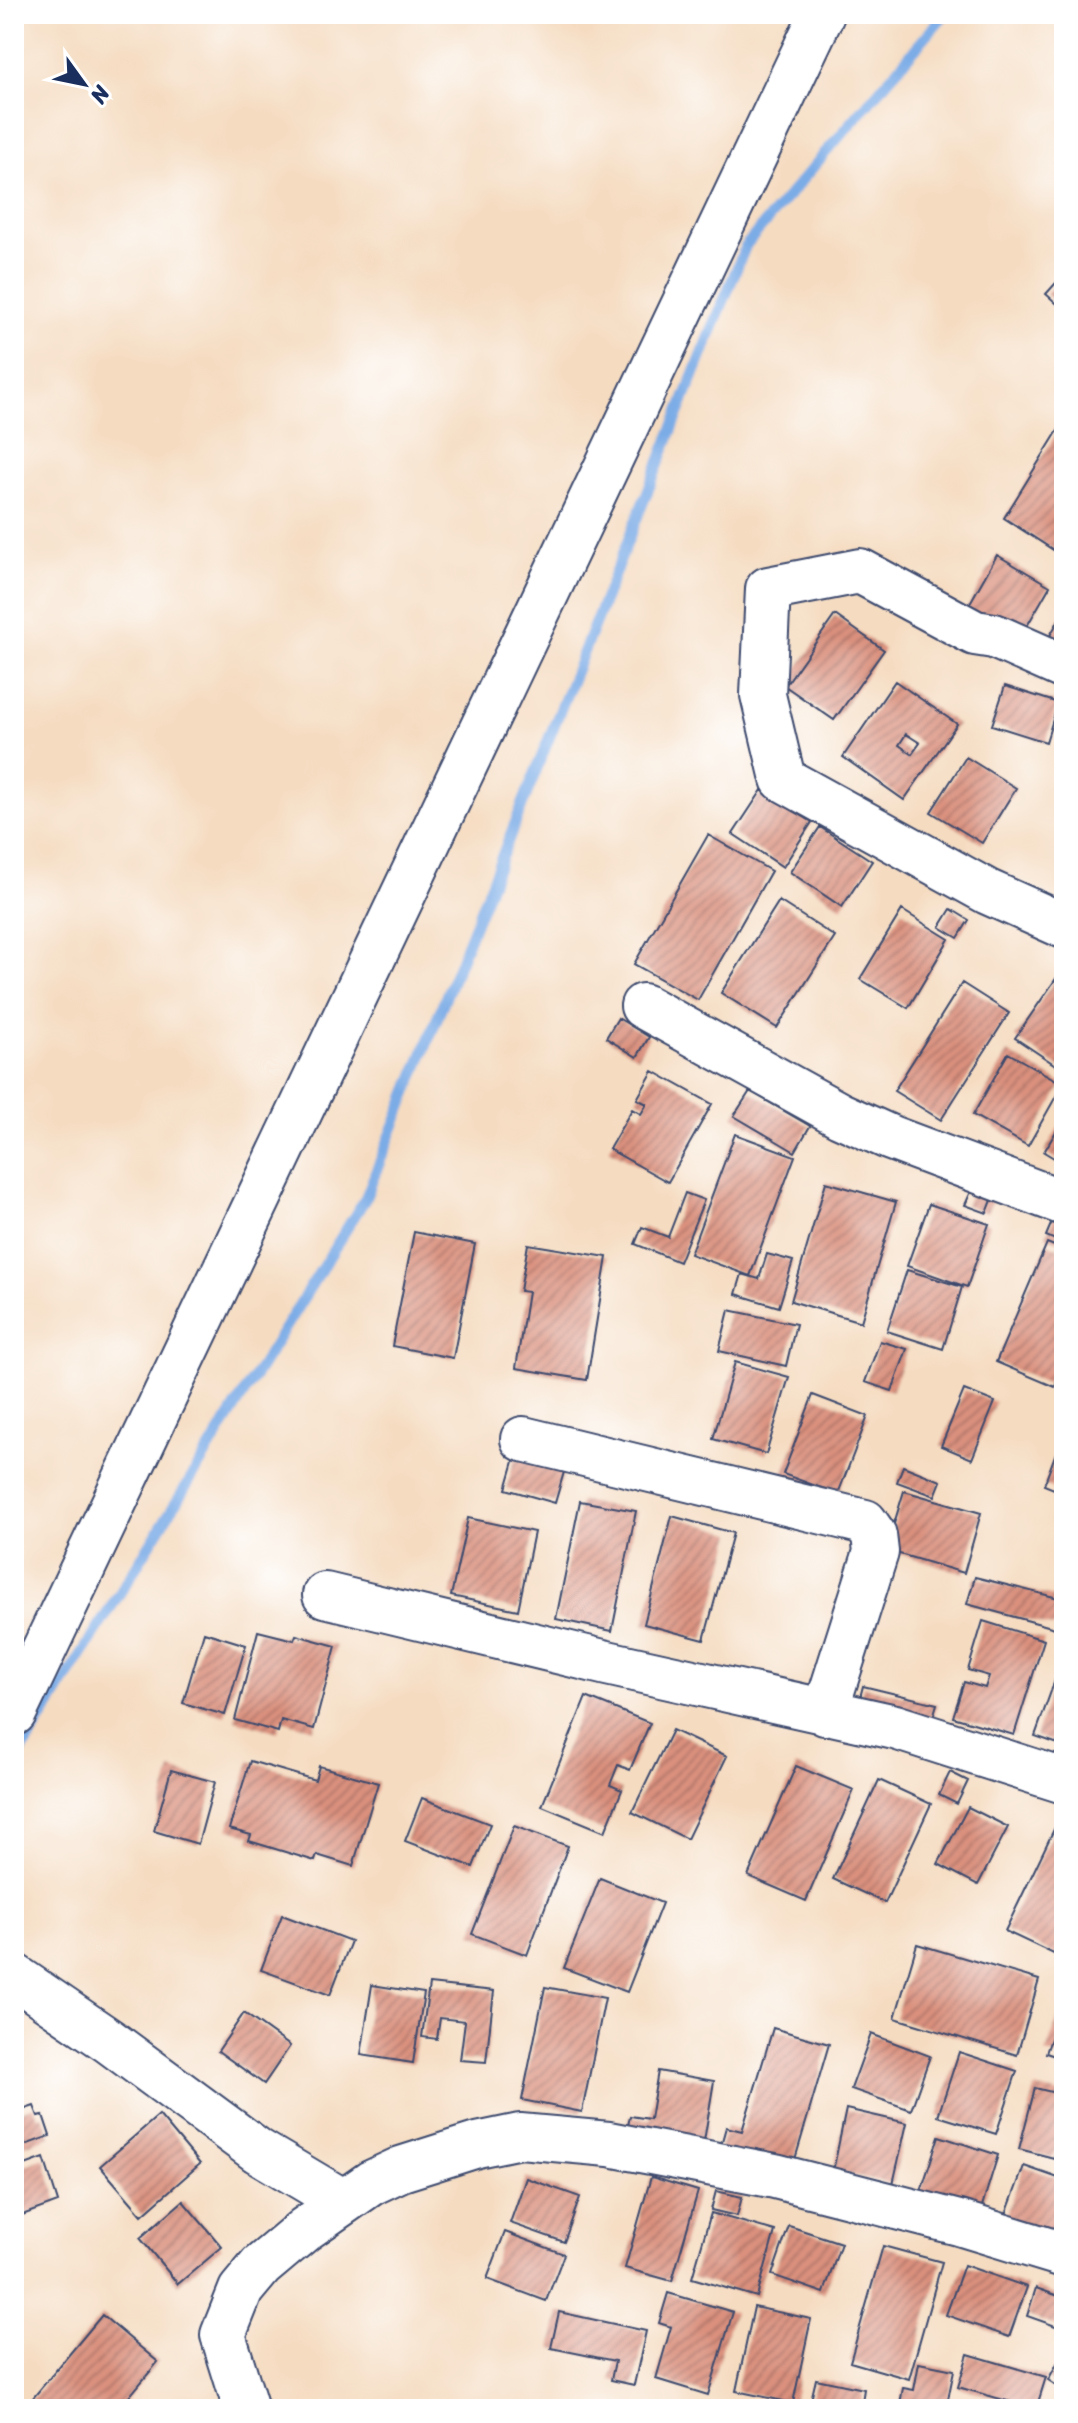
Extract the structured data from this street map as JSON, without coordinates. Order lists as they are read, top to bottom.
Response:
{
  "north": "bottom right"
}
